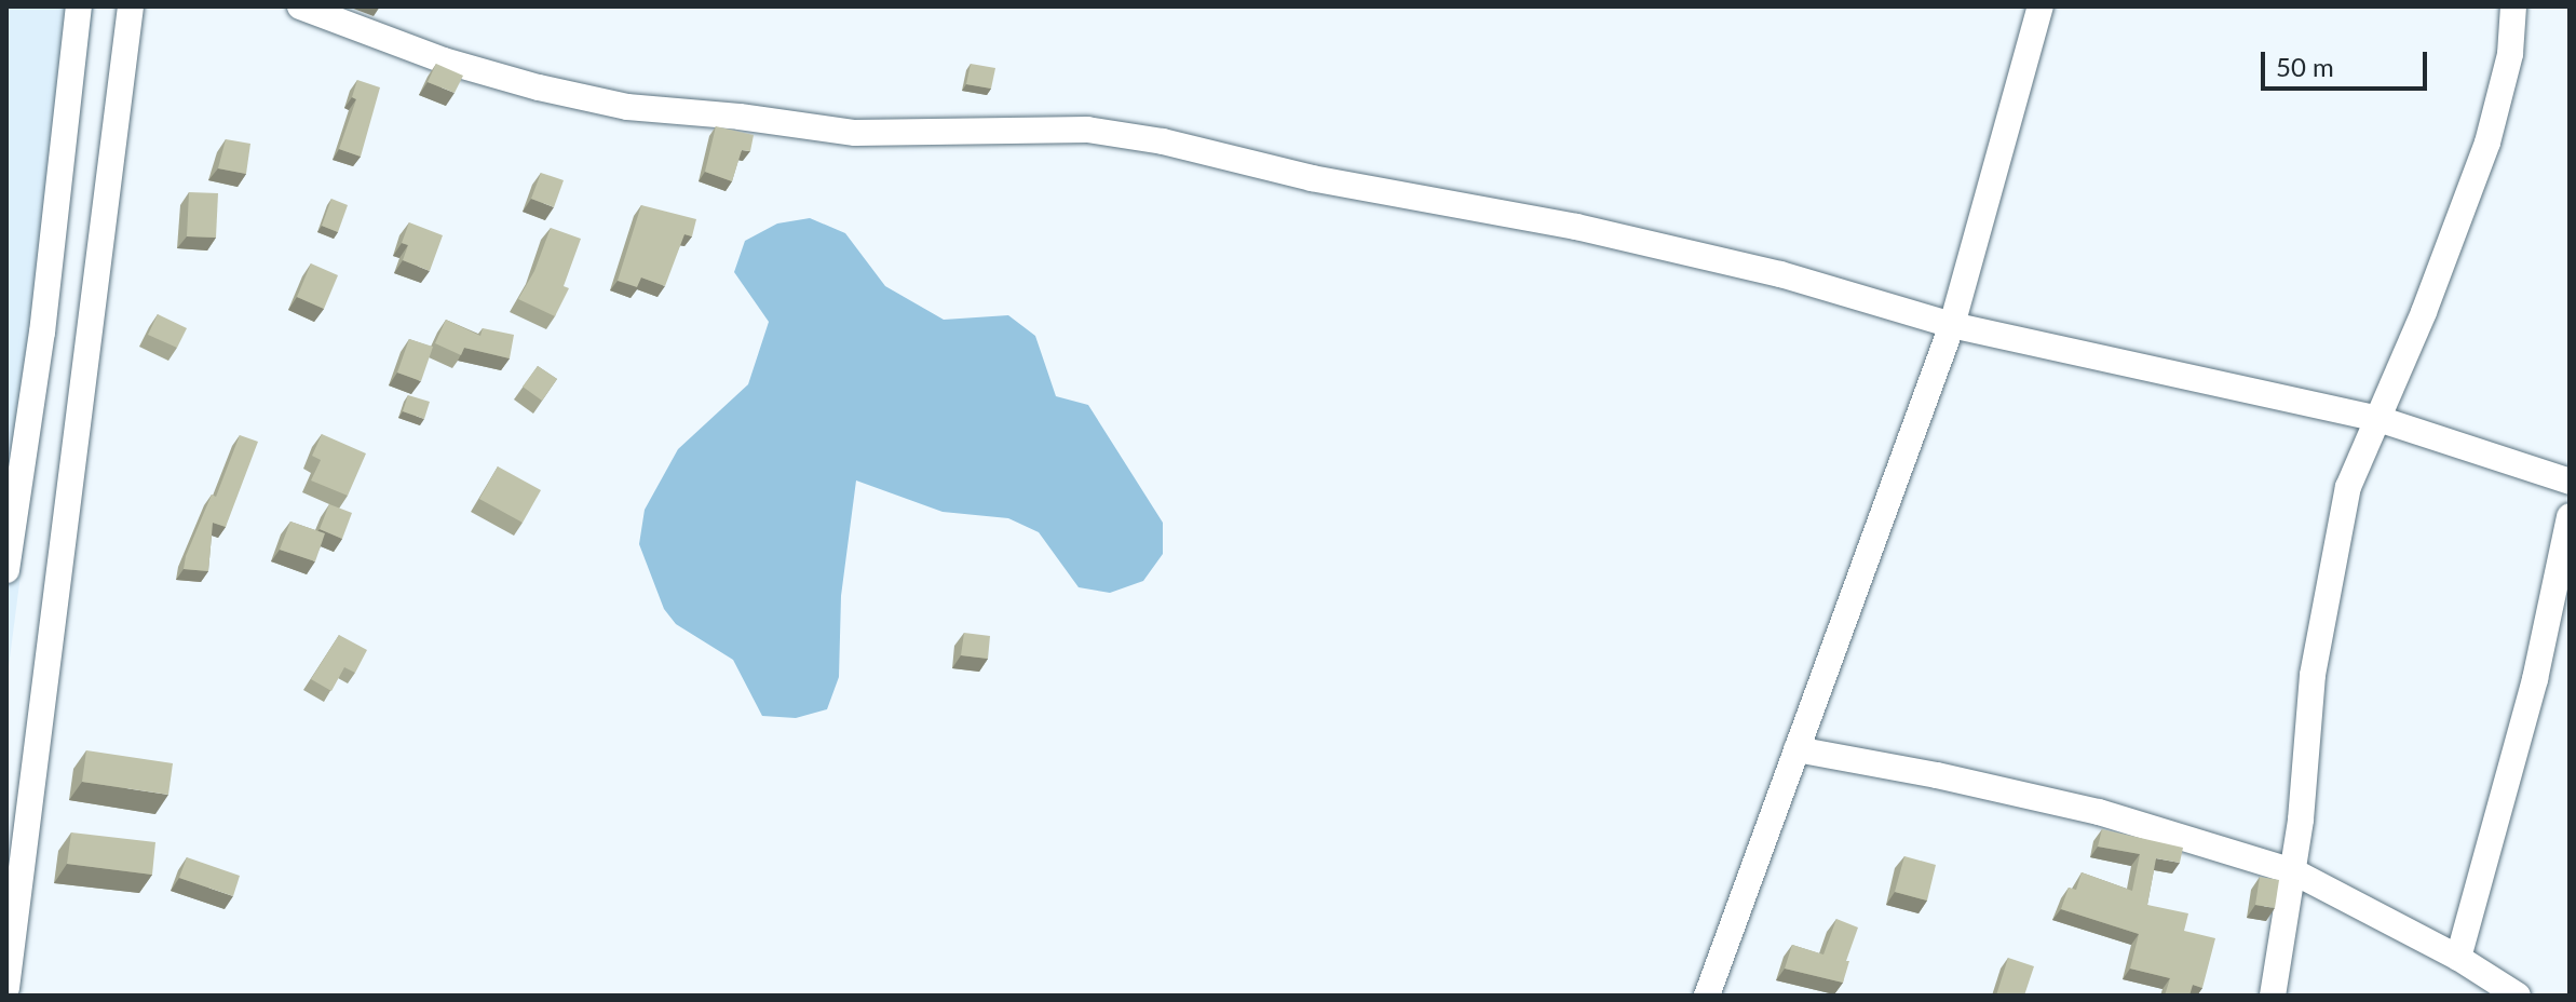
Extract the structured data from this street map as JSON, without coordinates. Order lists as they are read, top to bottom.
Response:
{
  "scale_bar": "50 m"
}
